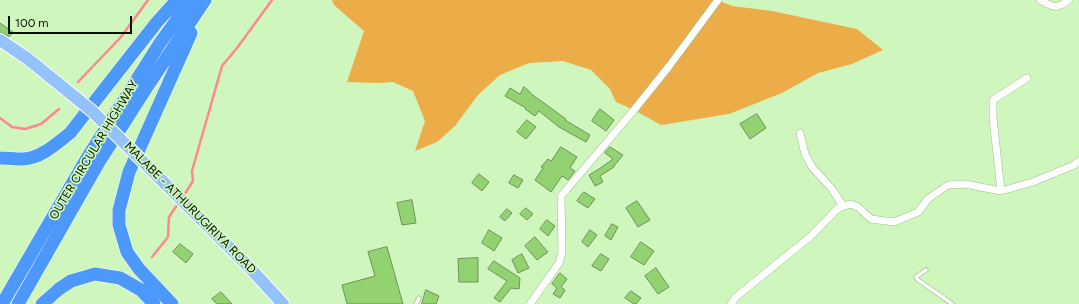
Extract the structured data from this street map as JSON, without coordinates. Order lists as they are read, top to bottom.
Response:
{
  "streets": {
    "highway": ["OUTER CIRCULAR HIGHWAY"],
    "main road": ["MALABE - ATHURUGIRIYA ROAD"]
  },
  "scale_bar": "100 m"
}
